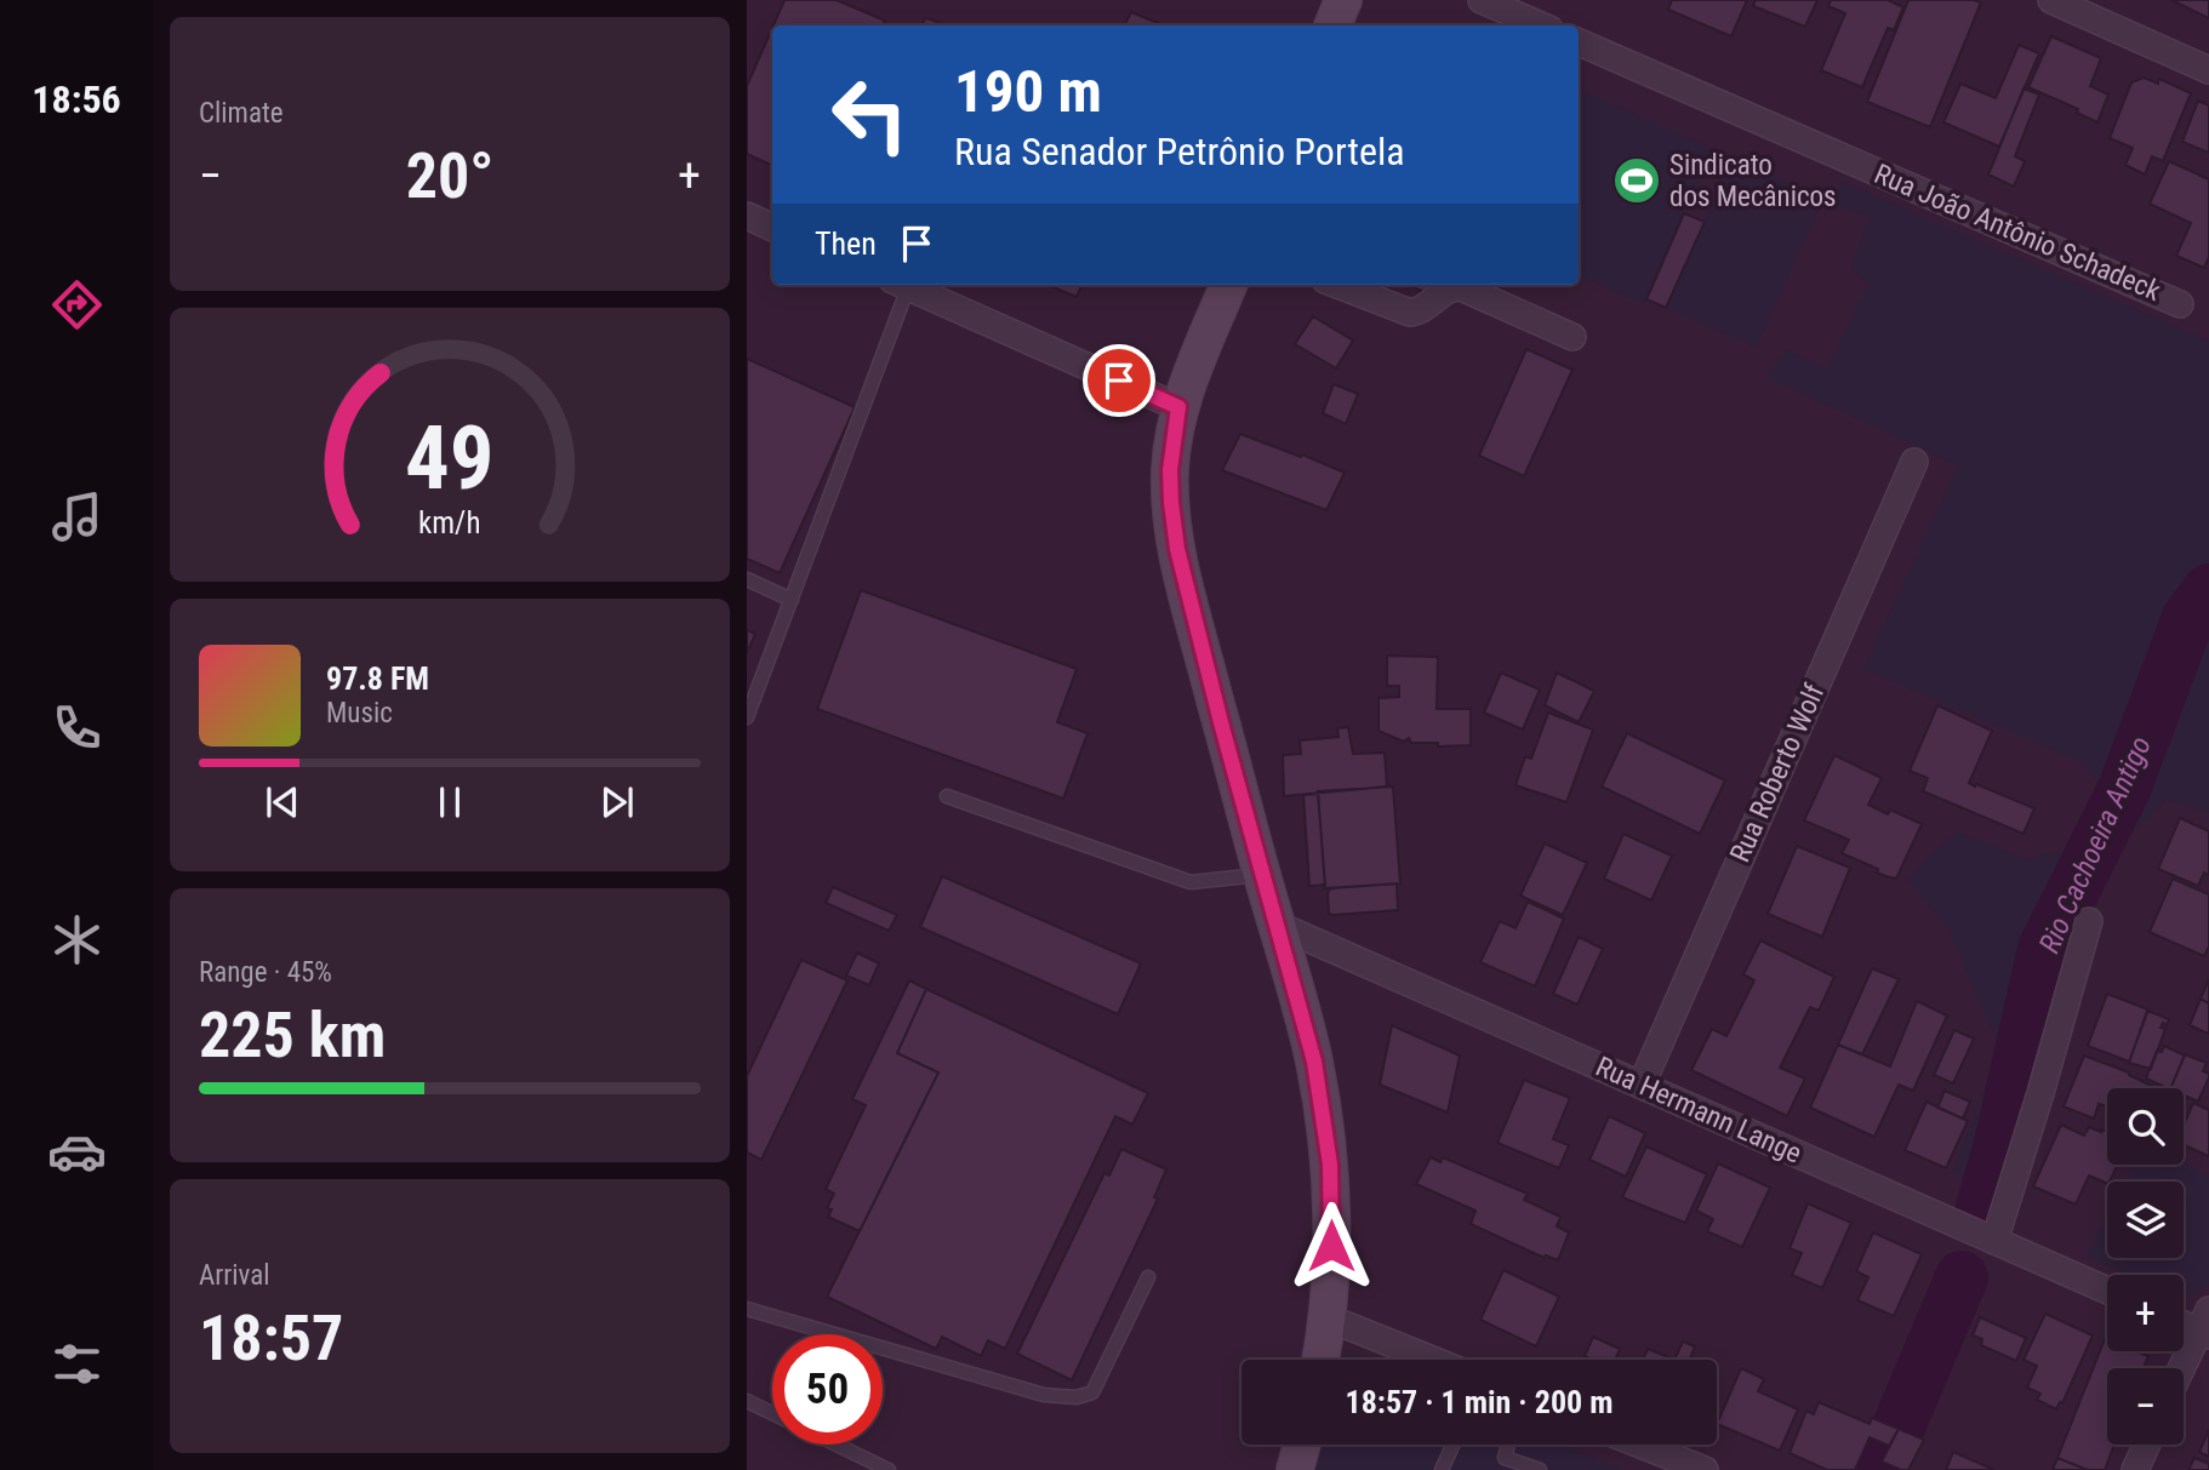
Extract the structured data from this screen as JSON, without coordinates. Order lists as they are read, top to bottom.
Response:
{
  "streets": {
    "street": ["Rua João Antônio Schadeck", "Rua Roberto Wolf", "Rua Hermann Lange"]
  },
  "crossings": [
    ["Rua Roberto Wolf", "Rua Hermann Lange"]
  ],
  "water": ["Rio Cachoeira Antigo"],
  "places": {
    "sports": ["Sindicato dos Mecânicos"]
  },
  "page": {
    "tabs": "18:56",
    "tile": [
      "Climate",
      ["Range · 45%", "225 km"],
      ["Arrival", "18:57"]
    ],
    "turn": ["190 m", "Rua Senador Petrônio Portela"],
    "heat": ["−", "20°", "+"],
    "then": "Then",
    "song": ["97.8 FM", "Music"],
    "map_buttons": ["+", "−"],
    "limit": "50",
    "trip": "18:57 · 1 min · 200 m",
    "gauge": ["49", "km/h"]
  }
}
